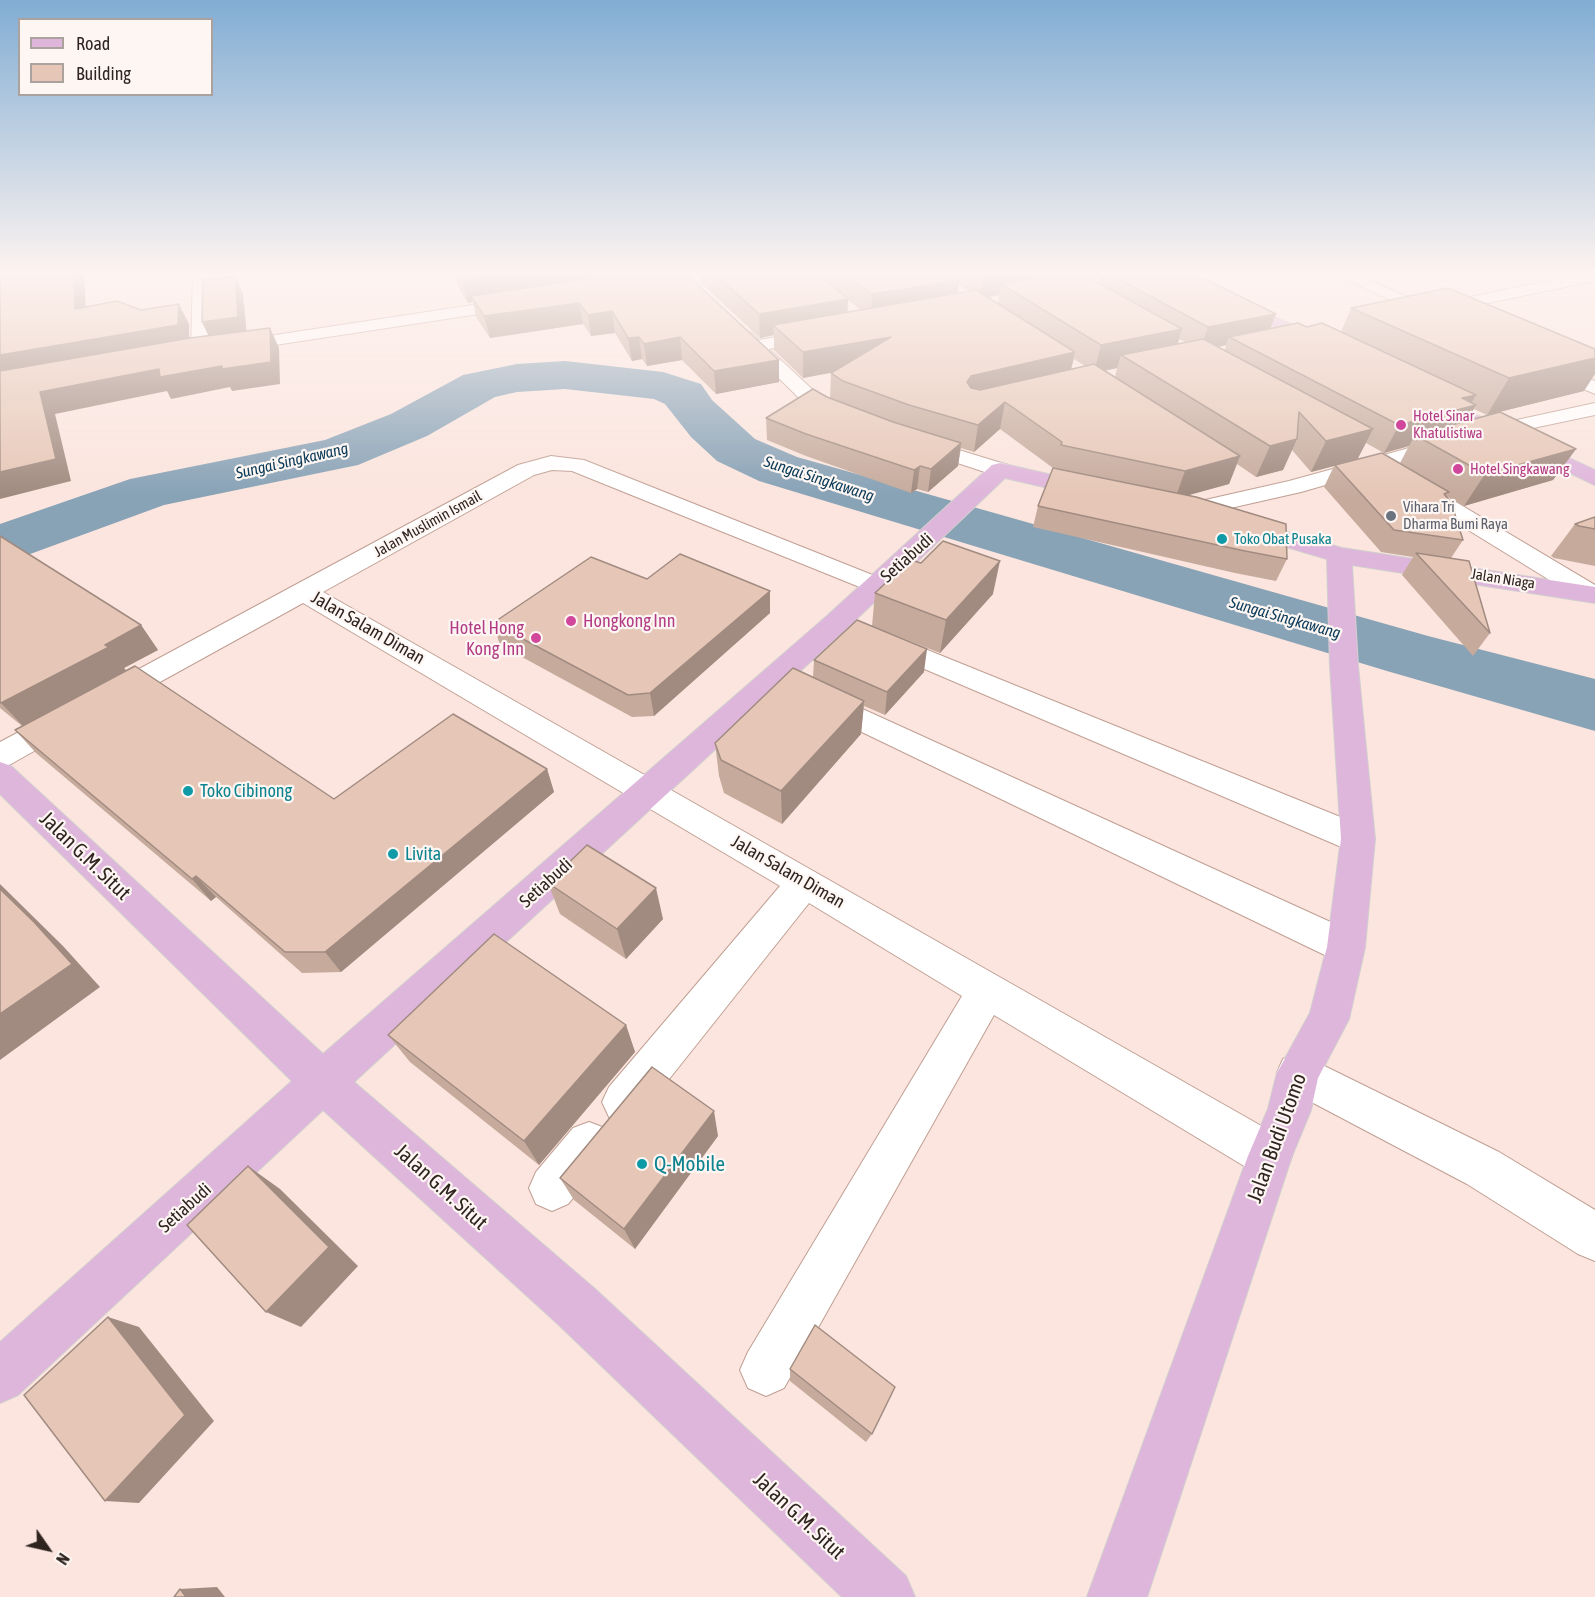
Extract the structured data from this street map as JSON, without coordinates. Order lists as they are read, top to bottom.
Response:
{
  "streets": {
    "main road": [
      "Setiabudi",
      "Jalan Niaga",
      "Jalan G.M. Situt",
      "Jalan Budi Utomo"
    ],
    "street": ["Jalan Muslimin Ismail", "Jalan Salam Diman"]
  },
  "crossings": [
    ["Jalan Muslimin Ismail", "Setiabudi"],
    ["Jalan Muslimin Ismail", "Jalan Salam Diman"],
    ["Setiabudi", "Jalan Salam Diman"],
    ["Setiabudi", "Jalan G.M. Situt"],
    ["Jalan Niaga", "Jalan Budi Utomo"],
    ["Jalan Salam Diman", "Jalan Budi Utomo"]
  ],
  "water": ["Sungai Singkawang"],
  "places": [
    "Hotel Sinar Khatulistiwa",
    "Hotel Singkawang",
    "Vihara Tri Dharma Bumi Raya",
    "Toko Obat Pusaka",
    "Hongkong Inn",
    "Hotel Hong Kong Inn",
    "Toko Cibinong",
    "Livita",
    "Q-Mobile"
  ],
  "legend": ["Road", "Building"],
  "north": "bottom right"
}
